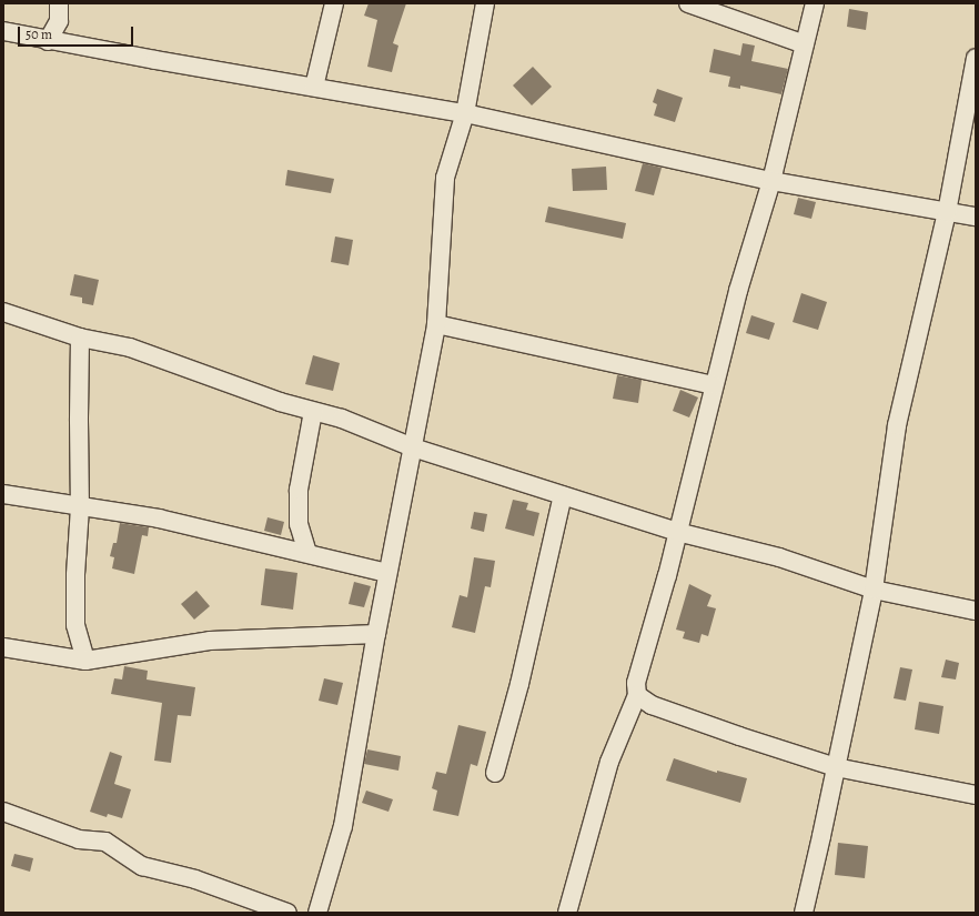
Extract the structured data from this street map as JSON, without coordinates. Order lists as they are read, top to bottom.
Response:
{
  "scale_bar": "50 m"
}
